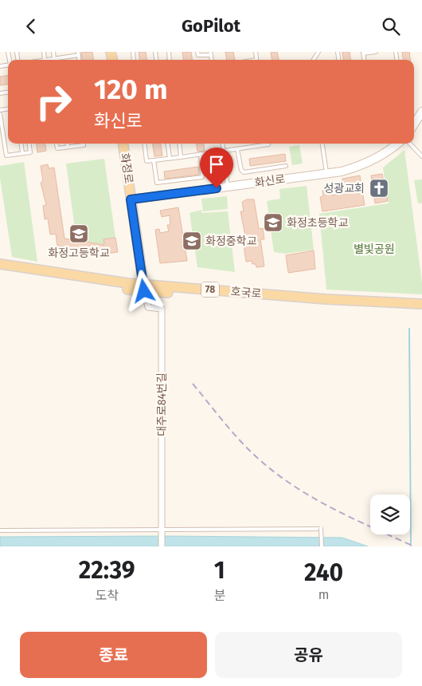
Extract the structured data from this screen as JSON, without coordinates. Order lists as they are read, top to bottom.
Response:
{
  "streets": {
    "main road": [
      "화정로",
      "화신로",
      "78",
      "호국로"
    ],
    "street": ["대주로84번길"]
  },
  "crossings": [
    ["화정로", "화신로"],
    ["화정로", "호국로"],
    ["화정로", "대주로84번길"],
    ["호국로", "대주로84번길"]
  ],
  "parks": ["별빛공원"],
  "places": {
    "church": ["성광교회"],
    "school or university": ["화정초등학교", "화정고등학교", "화정중학교"]
  },
  "page": {
    "header": "GoPilot",
    "turn": ["120 m", "화신로"],
    "eta": [
      "22:39",
      "도착",
      "1",
      "분",
      "240",
      "m"
    ],
    "buttons": ["종료", "공유"]
  }
}
